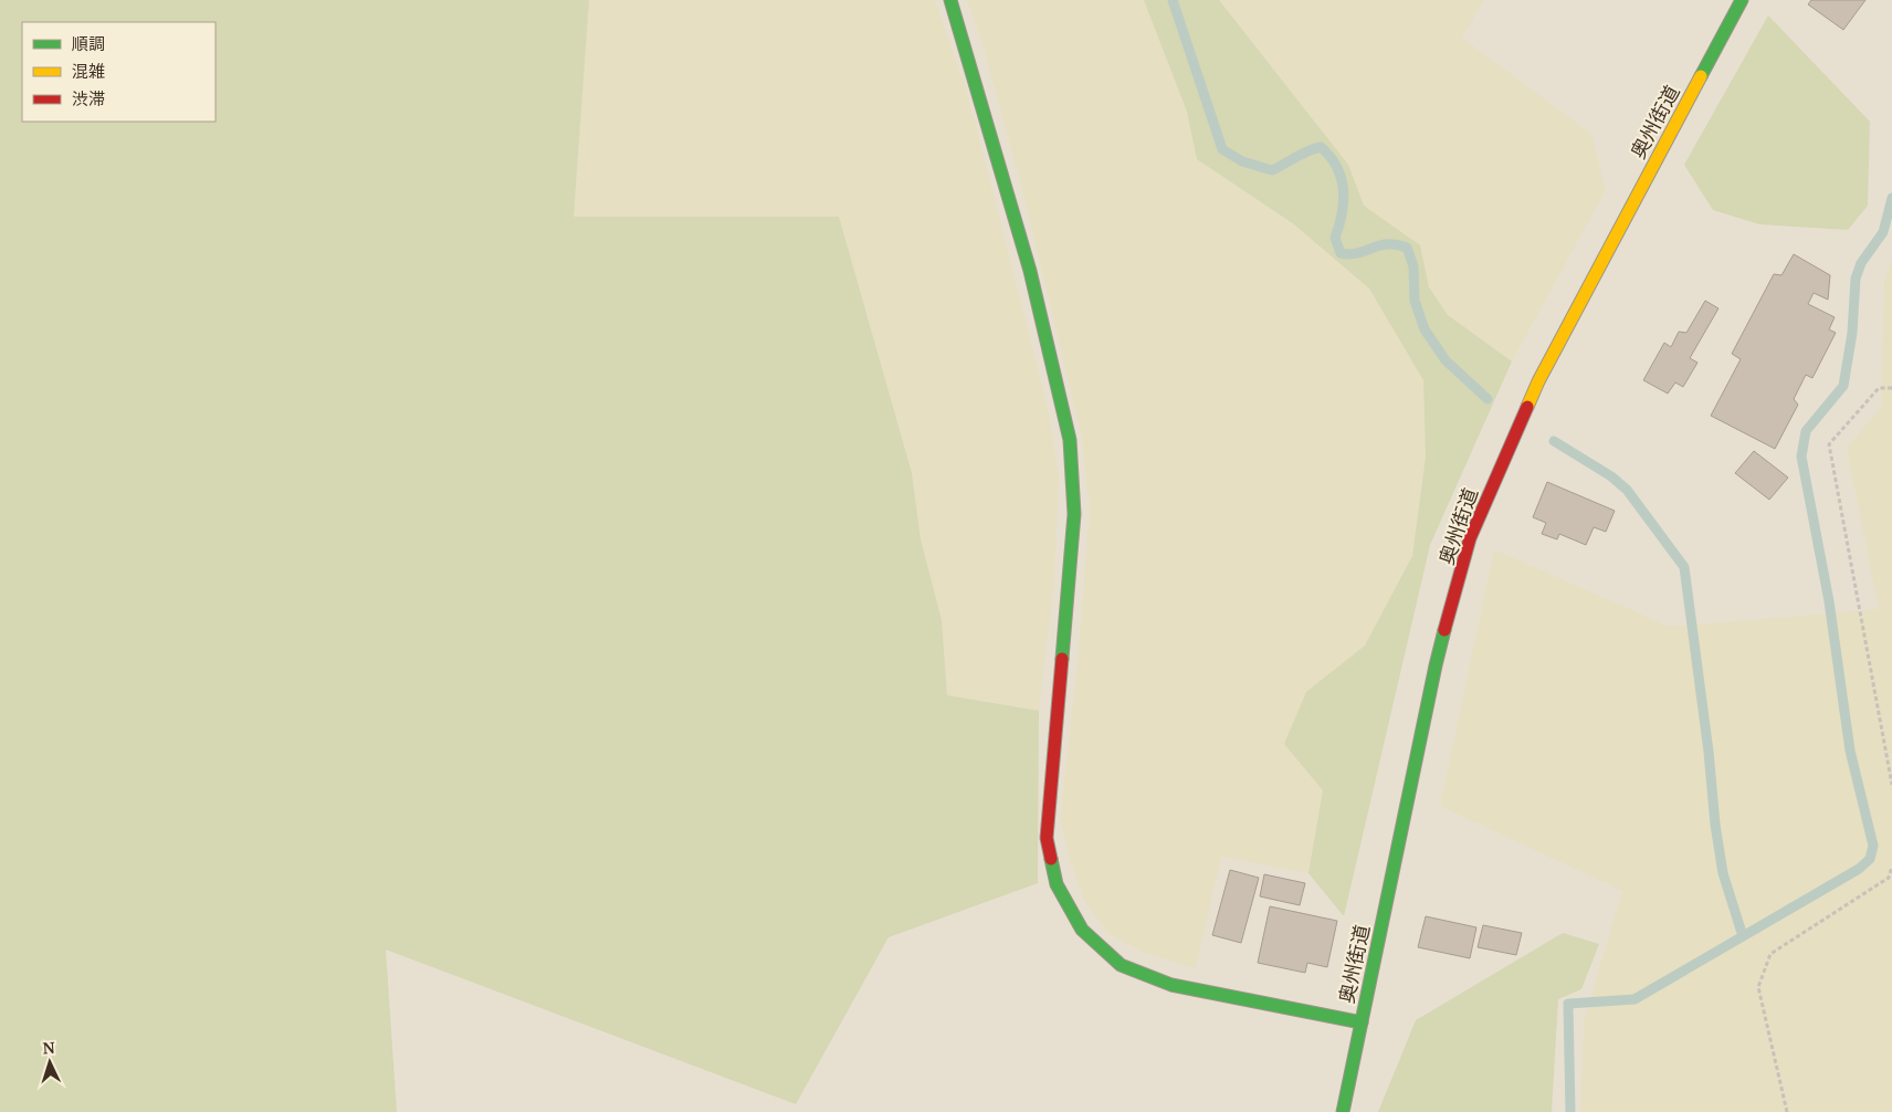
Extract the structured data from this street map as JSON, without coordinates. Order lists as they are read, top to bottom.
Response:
{
  "streets": {
    "main road": ["奥州街道"]
  },
  "legend": ["順調", "混雑", "渋滞"],
  "north": "top"
}
